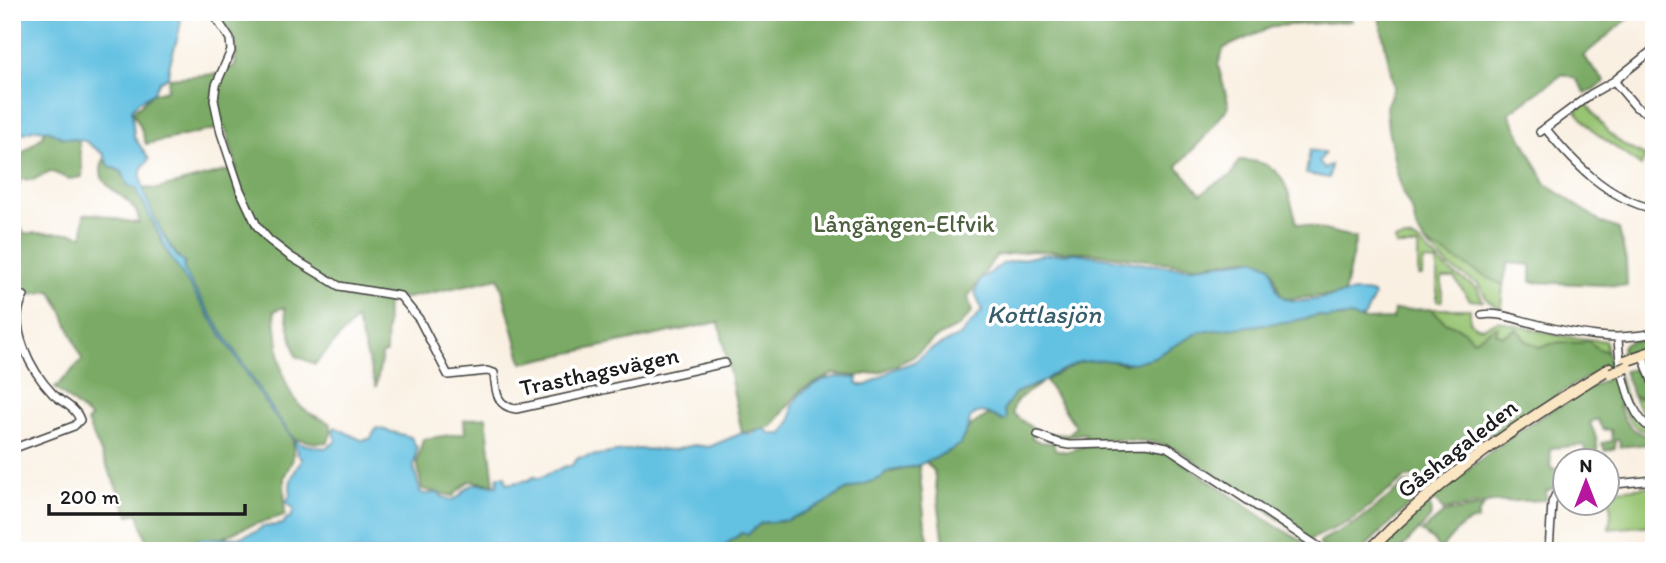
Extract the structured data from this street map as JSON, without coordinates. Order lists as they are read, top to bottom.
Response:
{
  "streets": {
    "main road": ["Gåshagaleden"],
    "street": ["Trasthagsvägen"]
  },
  "water": ["Kottlasjön"],
  "parks": ["Långängen-Elfvik"],
  "scale_bar": "200 m",
  "north": "top"
}
